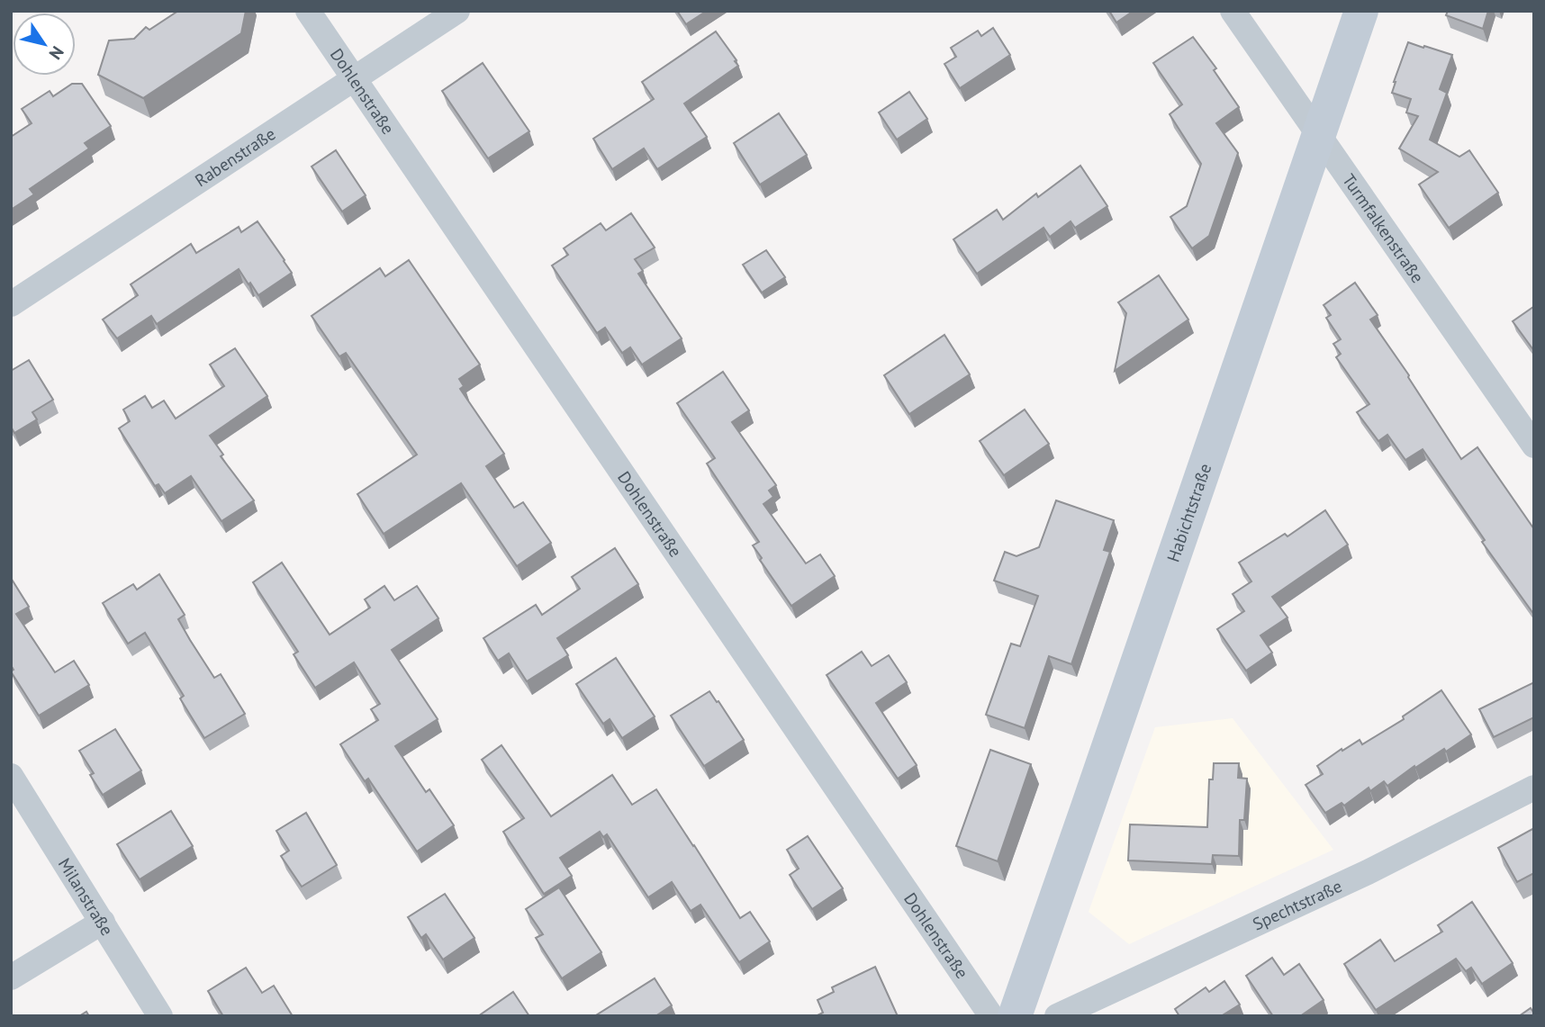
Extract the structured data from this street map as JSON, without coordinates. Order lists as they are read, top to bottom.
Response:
{
  "streets": {
    "main road": ["Habichtstraße"],
    "street": [
      "Dohlenstraße",
      "Rabenstraße",
      "Turmfalkenstraße",
      "Milanstraße",
      "Spechtstraße"
    ]
  },
  "crossings": [
    ["Dohlenstraße", "Rabenstraße"],
    ["Turmfalkenstraße", "Habichtstraße"]
  ],
  "north": "bottom right"
}
